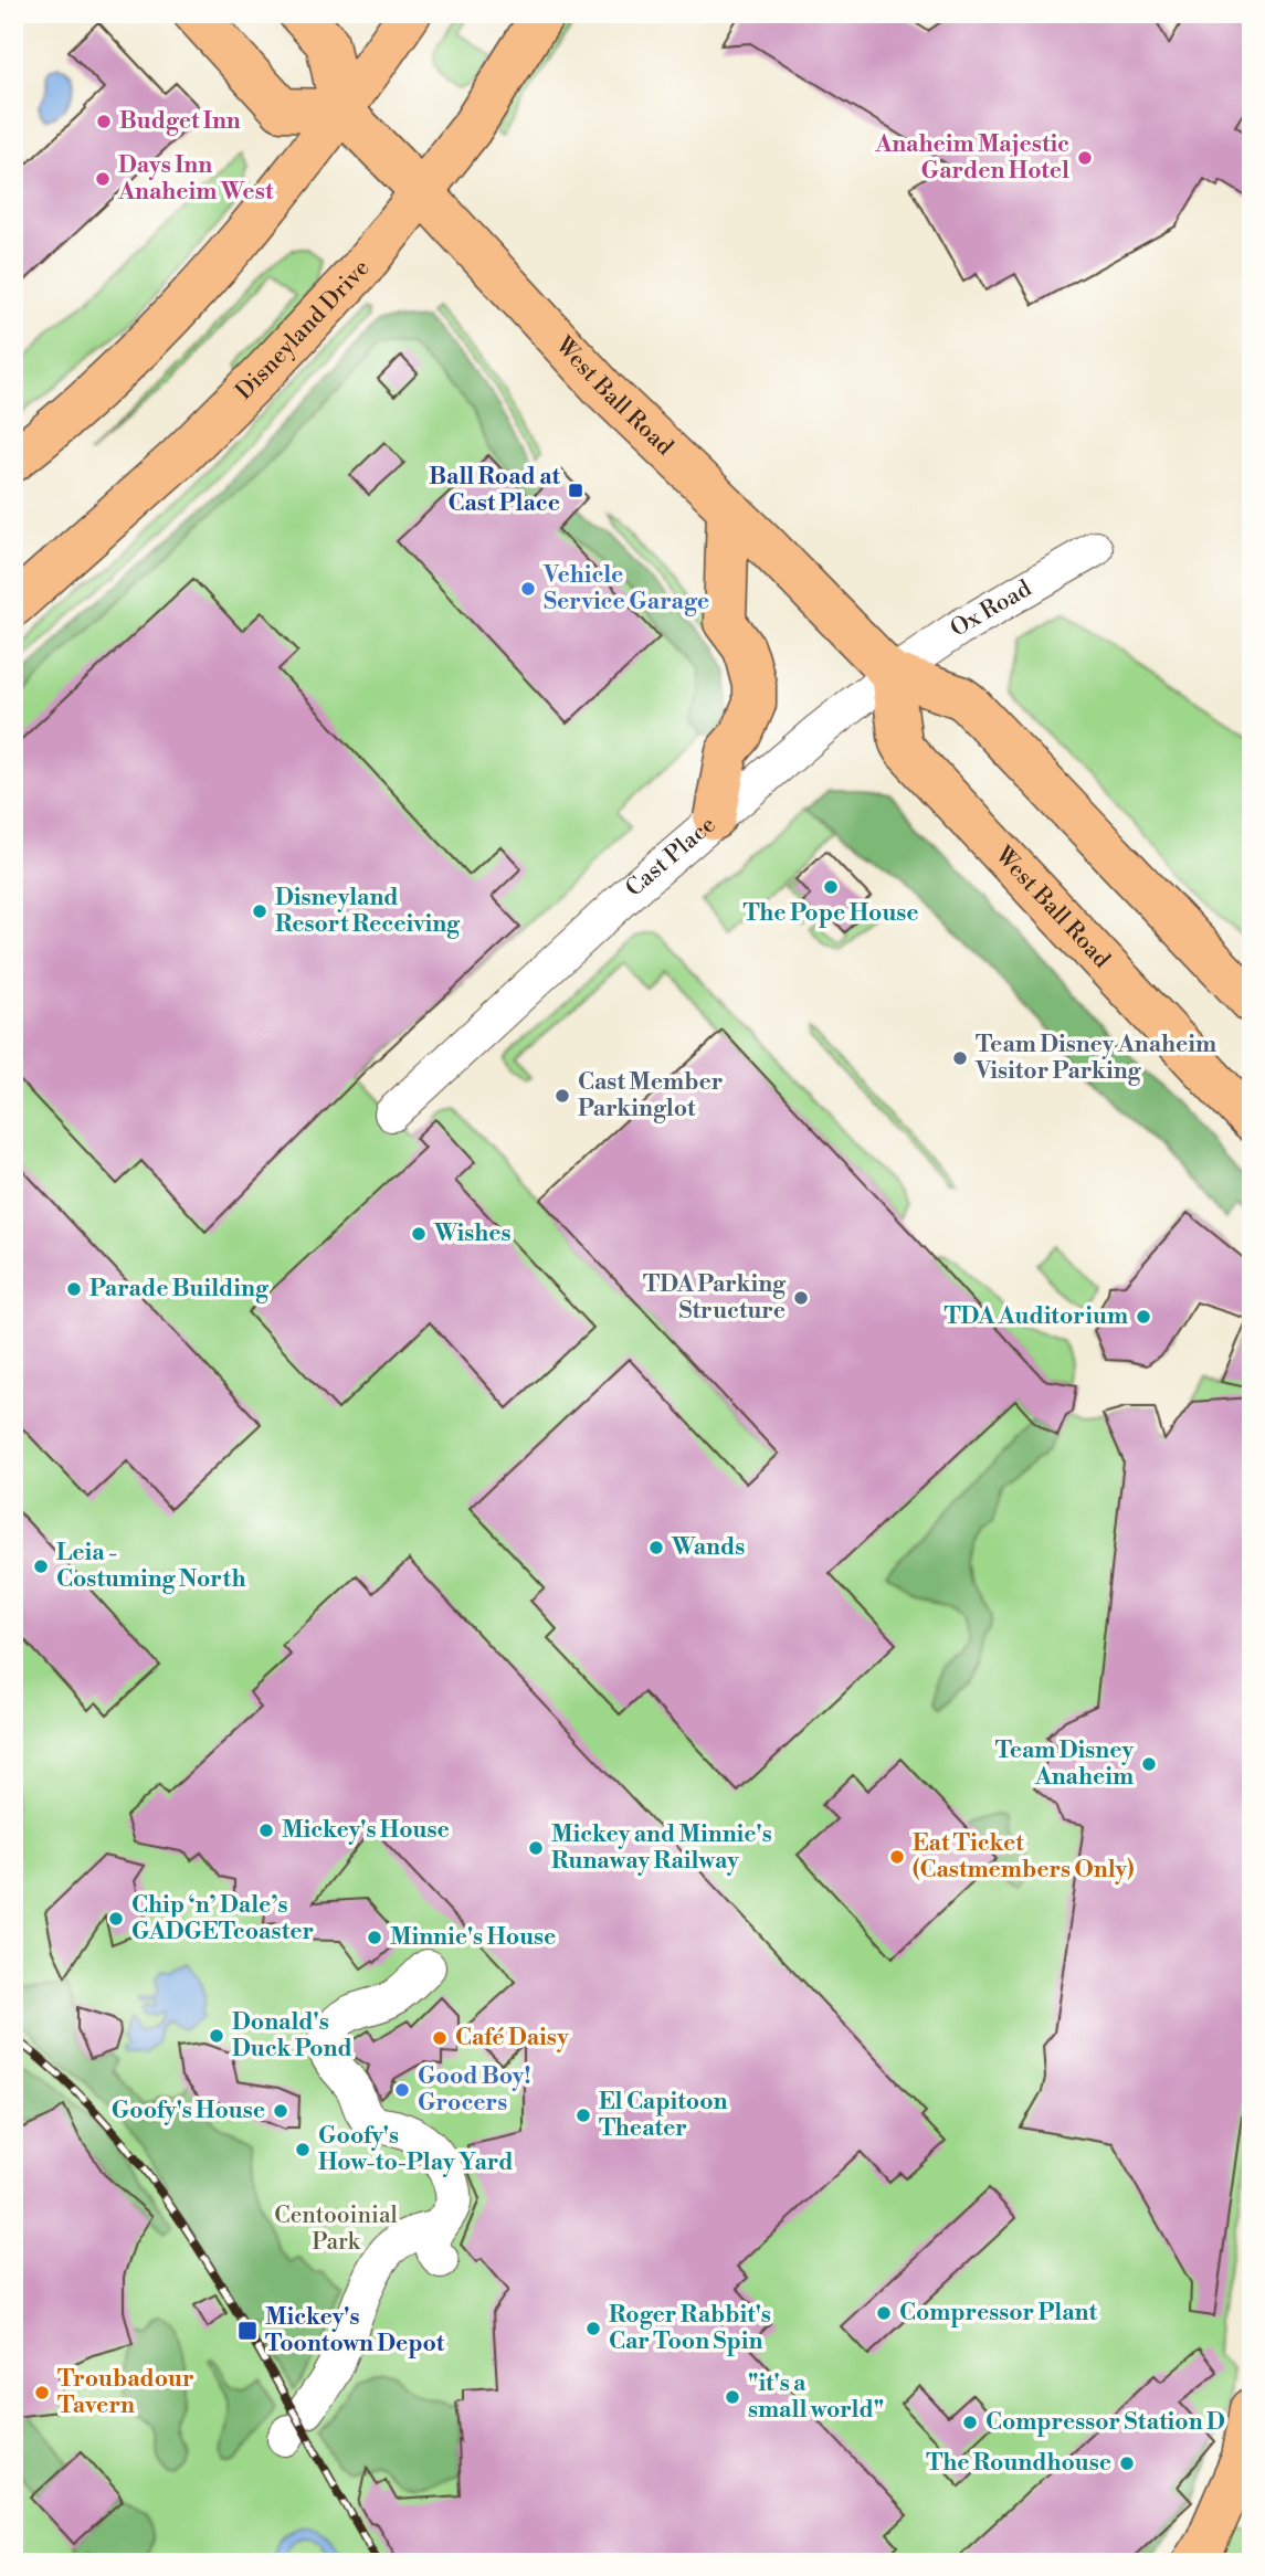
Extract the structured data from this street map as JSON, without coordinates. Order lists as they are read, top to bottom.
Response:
{
  "streets": {
    "main road": ["Disneyland Drive", "West Ball Road"],
    "street": ["Ox Road", "Cast Place"]
  },
  "crossings": [
    ["Disneyland Drive", "West Ball Road"],
    ["West Ball Road", "Ox Road"],
    ["West Ball Road", "Cast Place"],
    ["Ox Road", "Cast Place"]
  ],
  "parks": ["Centooinial Park"],
  "places": {
    "other": [
      "Budget Inn",
      "Anaheim Majestic Garden Hotel",
      "Days Inn Anaheim West",
      "Vehicle Service Garage",
      "The Pope House",
      "Disneyland Resort Receiving",
      "Team Disney Anaheim Visitor Parking",
      "Cast Member Parkinglot",
      "Wishes",
      "Parade Building",
      "TDA Parking Structure",
      "TDA Auditorium",
      "Wands",
      "Leia - Costuming North",
      "Team Disney Anaheim",
      "Mickey's House",
      "Mickey and Minnie's Runaway Railway",
      "Eat Ticket (Castmembers Only)",
      "Chip ‘n’ Dale’s GADGETcoaster",
      "Minnie's House",
      "Donald's Duck Pond",
      "Café Daisy",
      "Good Boy! Grocers",
      "Goofy's House",
      "El Capitoon Theater",
      "Goofy's How-to-Play Yard",
      "Compressor Plant",
      "Roger Rabbit's Car Toon Spin",
      "Troubadour Tavern",
      "\"it's a small world\"",
      "Compressor Station D",
      "The Roundhouse"
    ],
    "transit": ["Ball Road at Cast Place", "Mickey's Toontown Depot"]
  }
}
